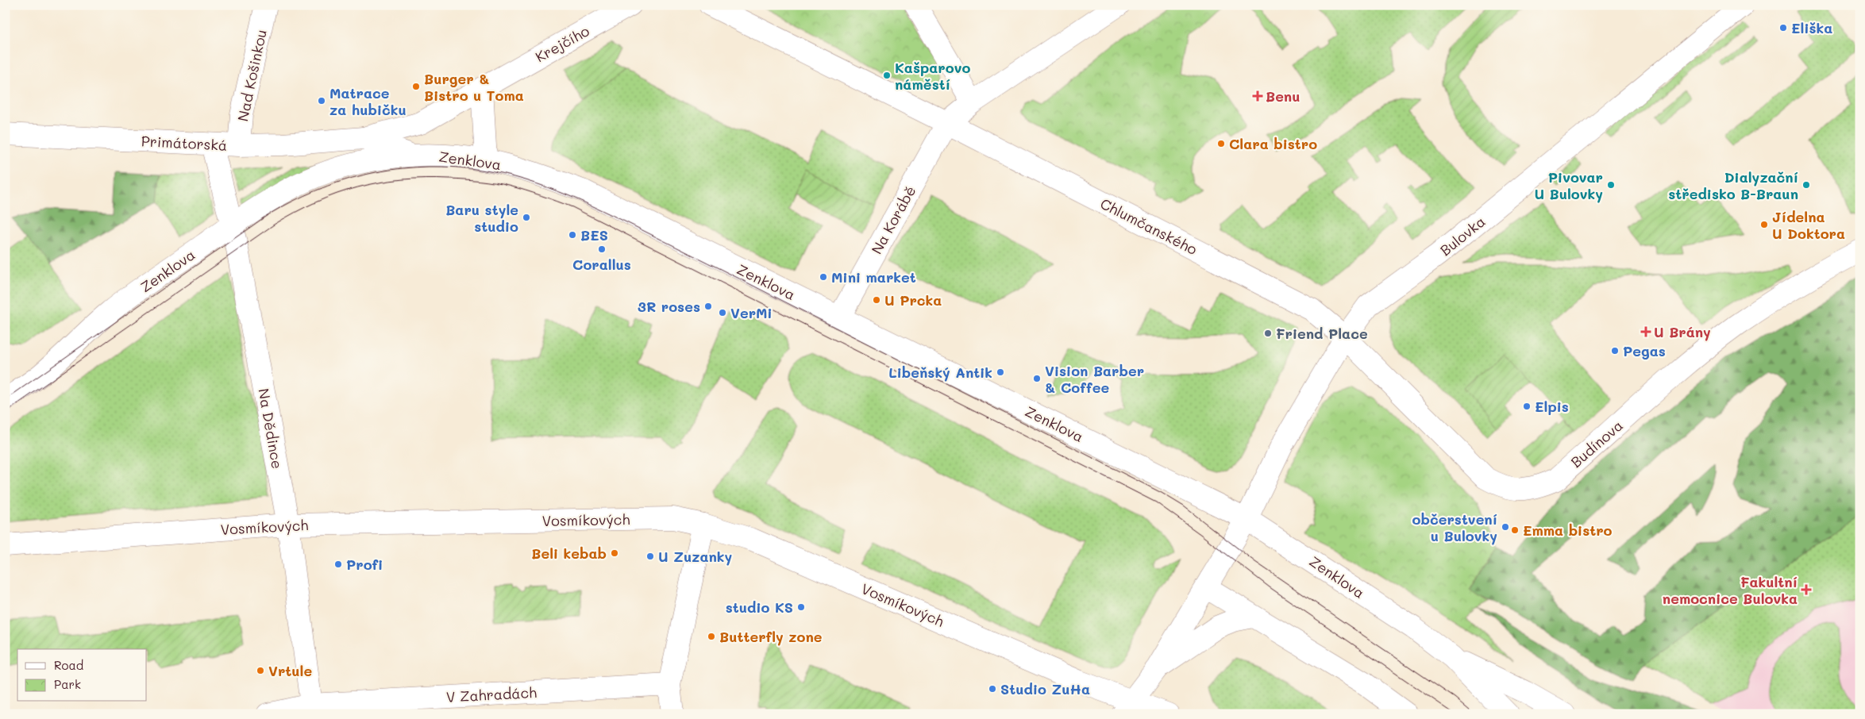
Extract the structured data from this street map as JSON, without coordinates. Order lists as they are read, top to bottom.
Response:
{
  "streets": {
    "street": [
      "Krejčího",
      "Nad Košinkou",
      "Primátorská",
      "Zenklova",
      "Na Korábě",
      "Chlumčanského",
      "Bulovka",
      "Na Dědince",
      "Budínova",
      "Vosmíkových",
      "V Zahradách"
    ]
  },
  "crossings": [
    ["Krejčího", "Primátorská"],
    ["Nad Košinkou", "Primátorská"],
    ["Primátorská", "Na Dědince"],
    ["Zenklova", "Na Korábě"],
    ["Zenklova", "Bulovka"],
    ["Zenklova", "Na Dědince"],
    ["Na Korábě", "Chlumčanského"],
    ["Chlumčanského", "Bulovka"],
    ["Chlumčanského", "Budínova"],
    ["Bulovka", "Budínova"],
    ["Na Dědince", "Vosmíkových"],
    ["Na Dědince", "V Zahradách"]
  ],
  "places": {
    "other": [
      "Eliška",
      "Kašparovo náměstí",
      "Burger & Bistro u Toma",
      "Matrace za hubičku",
      "Clara bistro",
      "Pivovar U Bulovky",
      "Dialyzační středisko B-Braun",
      "Baru style studio",
      "Jídelna U Doktora",
      "BES",
      "Corallus",
      "Mini market",
      "U Prcka",
      "3R roses",
      "VerMi",
      "Friend Place",
      "Pegas",
      "Libeňský Antik",
      "Vision Barber & Coffee",
      "Elpis",
      "občerstvení u Bulovky",
      "Emma bistro",
      "Beli kebab",
      "U Zuzanky",
      "Profi",
      "studio KS",
      "Butterfly zone",
      "Vrtule",
      "Studio ZuHa"
    ],
    "health": ["Benu", "U Brány", "Fakultní nemocnice Bulovka"]
  },
  "legend": ["Road", "Park"]
}
